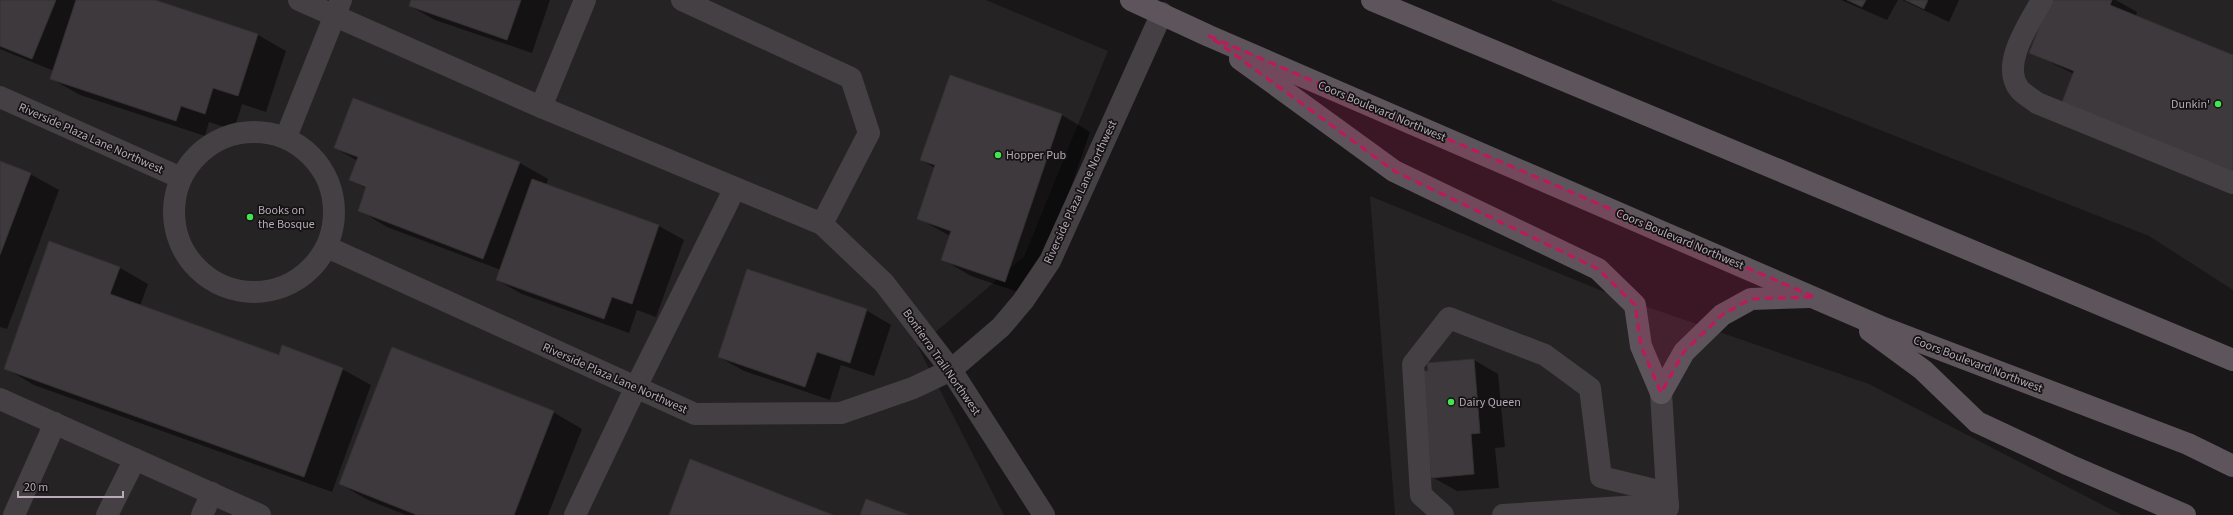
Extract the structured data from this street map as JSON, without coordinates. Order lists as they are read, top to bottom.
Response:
{
  "streets": {
    "main road": ["Coors Boulevard Northwest"],
    "street": ["Riverside Plaza Lane Northwest", "Bontierra Trail Northwest"]
  },
  "crossings": [
    ["Coors Boulevard Northwest", "Riverside Plaza Lane Northwest"],
    ["Riverside Plaza Lane Northwest", "Bontierra Trail Northwest"]
  ],
  "places": [
    "Dunkin'",
    "Hopper Pub",
    "Books on the Bosque",
    "Dairy Queen"
  ],
  "scale_bar": "20 m"
}
